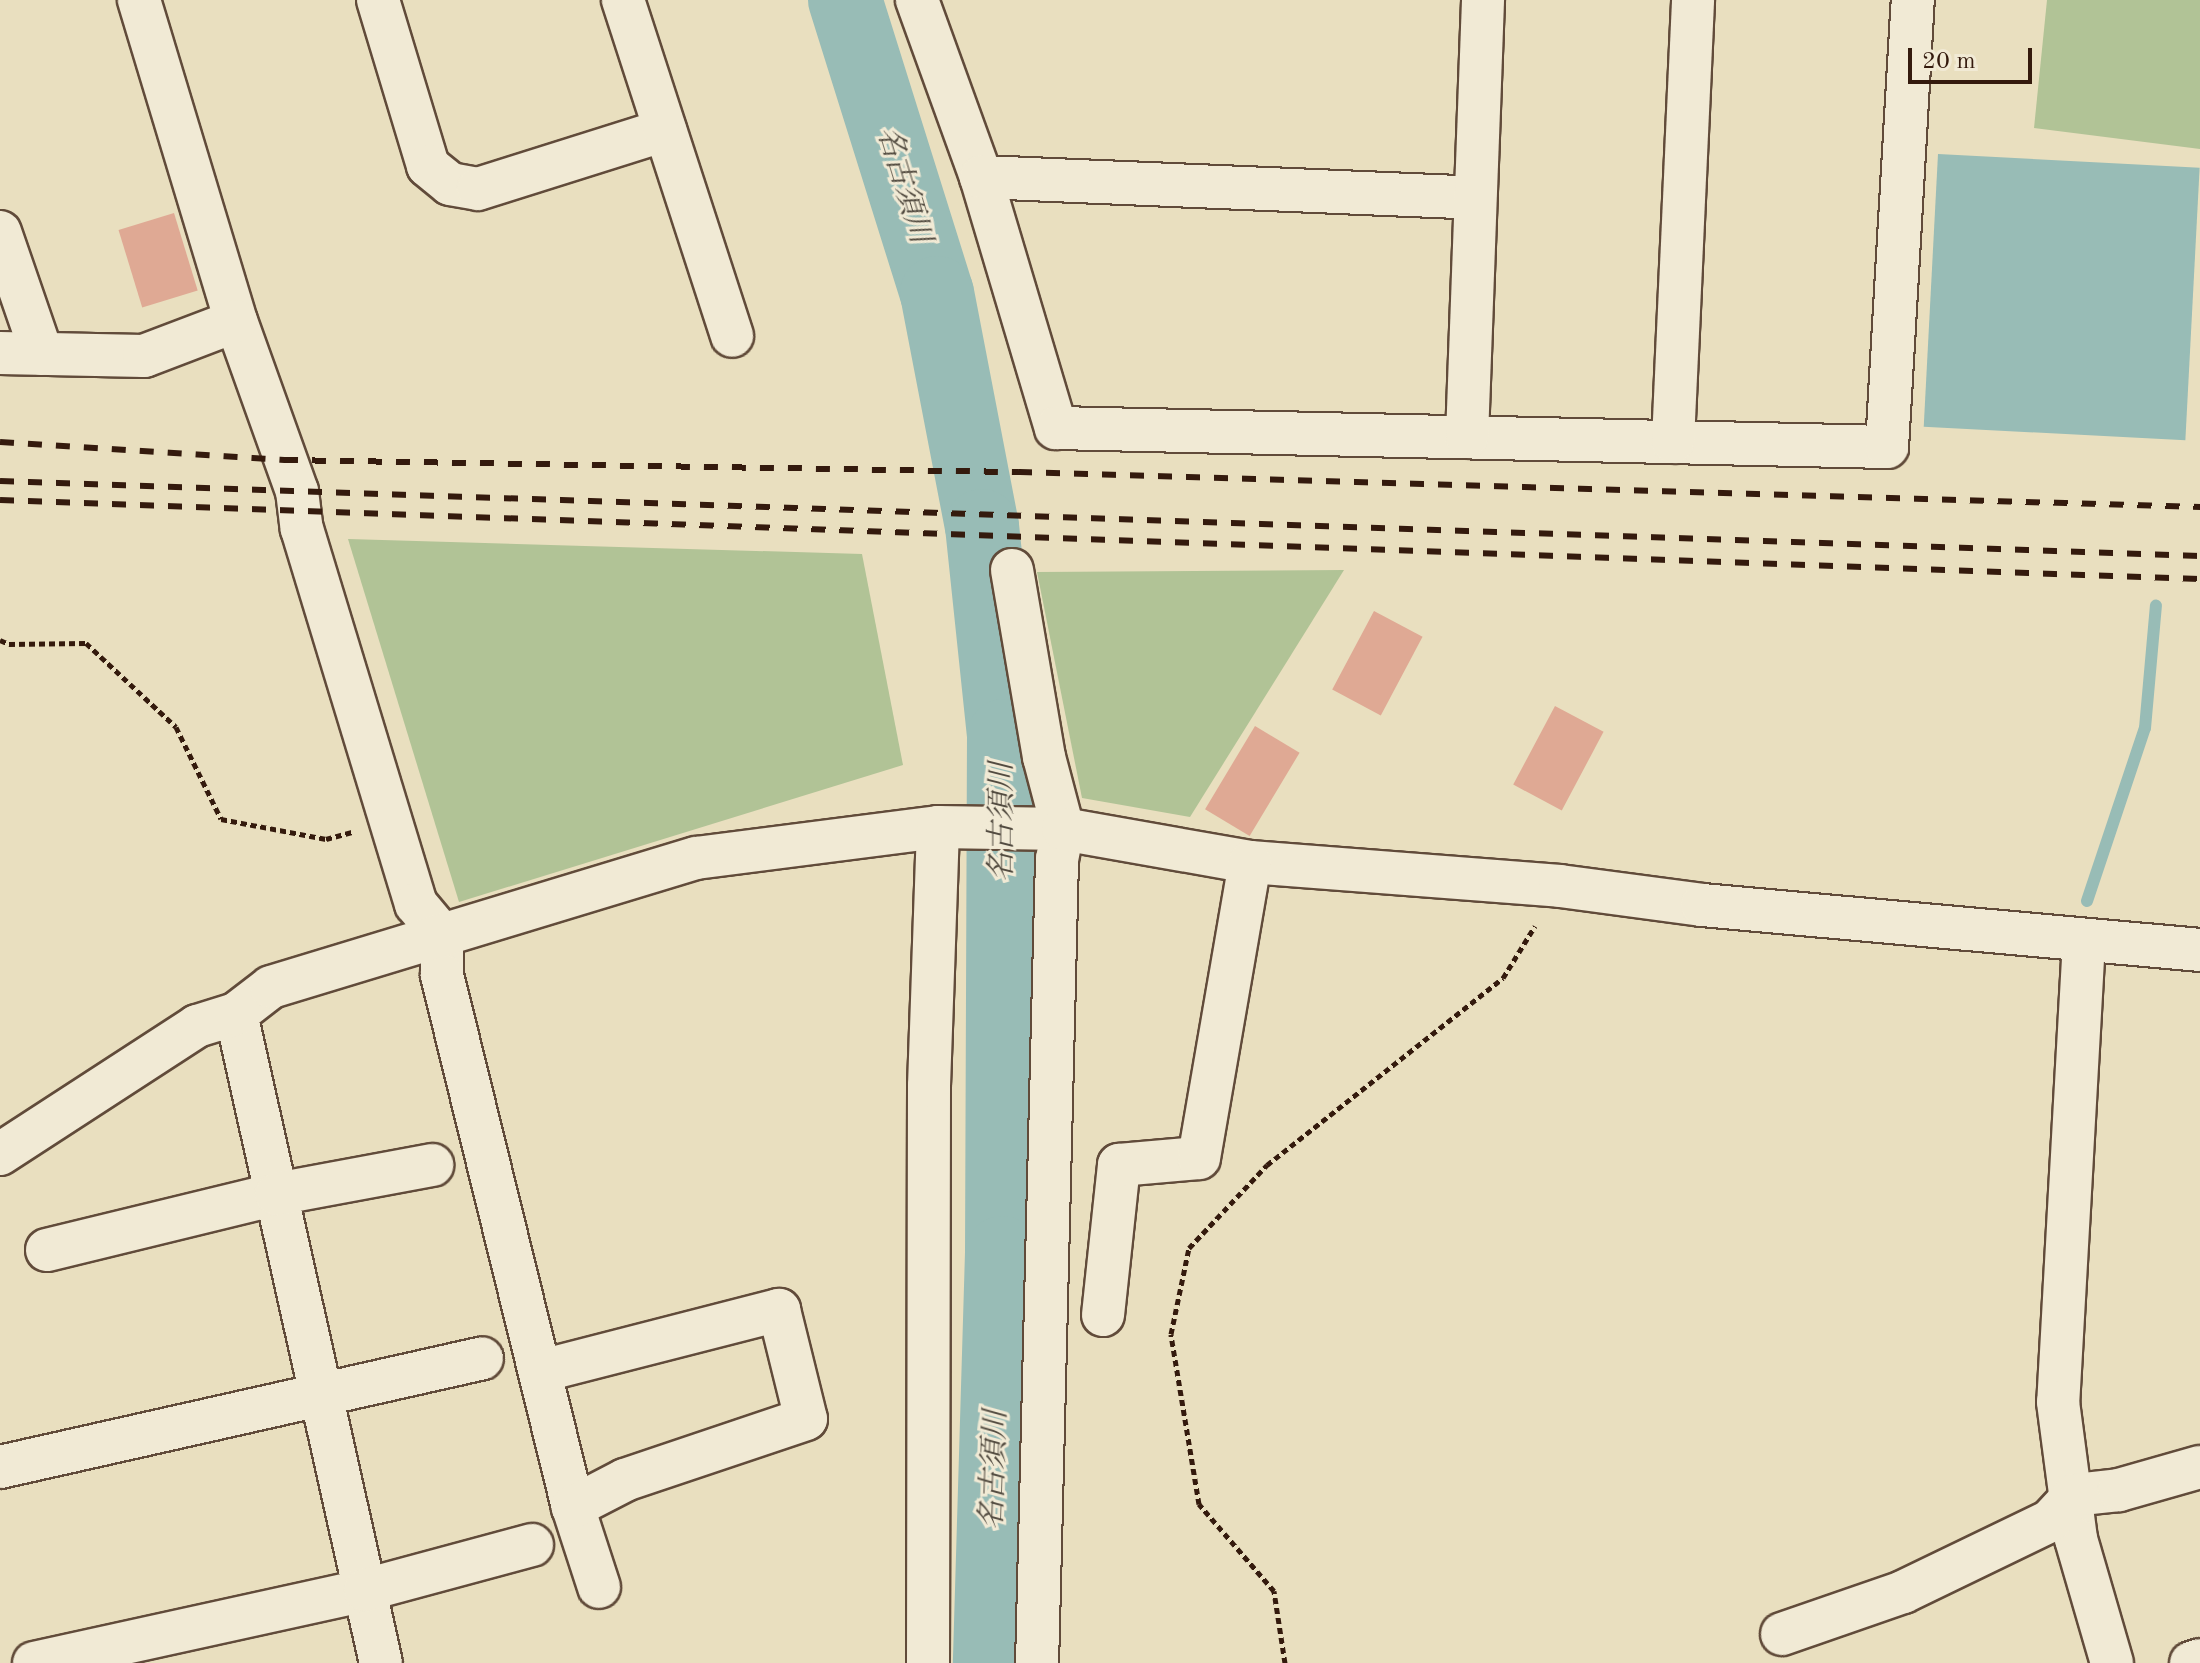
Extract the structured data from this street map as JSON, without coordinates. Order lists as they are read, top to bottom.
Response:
{
  "water": ["名古須川"],
  "scale_bar": "20 m"
}
